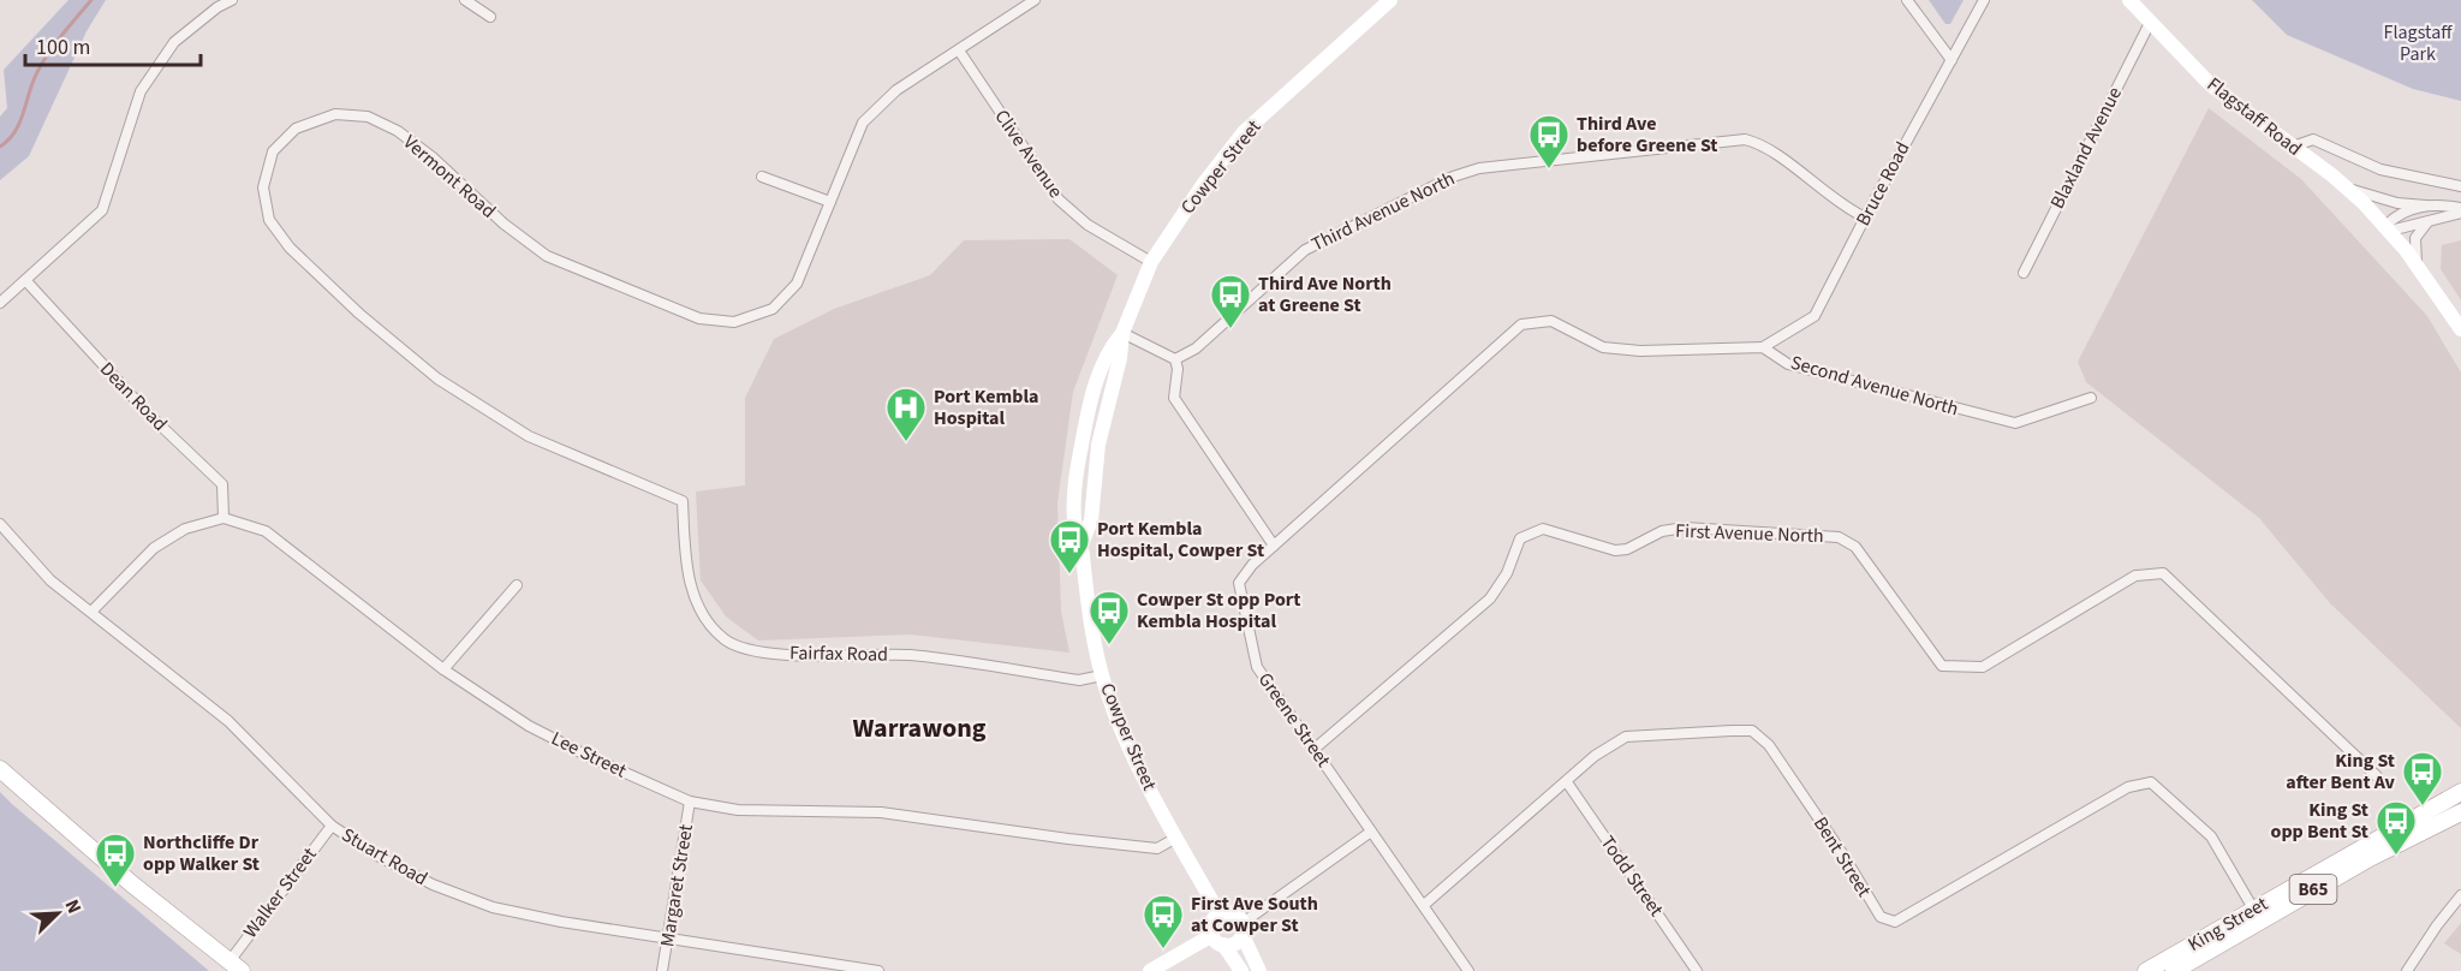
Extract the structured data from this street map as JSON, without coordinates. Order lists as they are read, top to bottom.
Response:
{
  "streets": {
    "main road": [
      "Flagstaff Road",
      "Cowper Street",
      "B65",
      "King Street"
    ],
    "street": [
      "Blaxland Avenue",
      "Clive Avenue",
      "Vermont Road",
      "Bruce Road",
      "Third Avenue North",
      "Second Avenue North",
      "Dean Road",
      "First Avenue North",
      "Fairfax Road",
      "Greene Street",
      "Lee Street",
      "Stuart Road",
      "Bent Street",
      "Todd Street",
      "Margaret Street",
      "Walker Street"
    ]
  },
  "crossings": [
    ["Flagstaff Road", "Blaxland Avenue"],
    ["Clive Avenue", "Cowper Street"],
    ["Clive Avenue", "Vermont Road"],
    ["Cowper Street", "Fairfax Road"],
    ["Cowper Street", "Lee Street"],
    ["Vermont Road", "Fairfax Road"],
    ["Bruce Road", "Third Avenue North"],
    ["Bruce Road", "Second Avenue North"],
    ["Dean Road", "Lee Street"],
    ["First Avenue North", "Greene Street"],
    ["Greene Street", "Bent Street"],
    ["Lee Street", "Margaret Street"],
    ["Stuart Road", "Margaret Street"],
    ["Stuart Road", "Walker Street"],
    ["Bent Street", "Todd Street"],
    ["Bent Street", "King Street"]
  ],
  "districts": ["Warrawong"],
  "parks": ["Flagstaff Park"],
  "places": {
    "bus stop": [
      "Third Ave before Greene St",
      "Third Ave North at Greene St",
      "Port Kembla Hospital, Cowper St",
      "Cowper St opp Port Kembla Hospital",
      "King St after Bent Av",
      "King St opp Bent St",
      "Northcliffe Dr opp Walker St",
      "First Ave South at Cowper St"
    ],
    "hospital": ["Port Kembla Hospital"]
  },
  "scale_bar": "100 m",
  "north": "top right"
}
